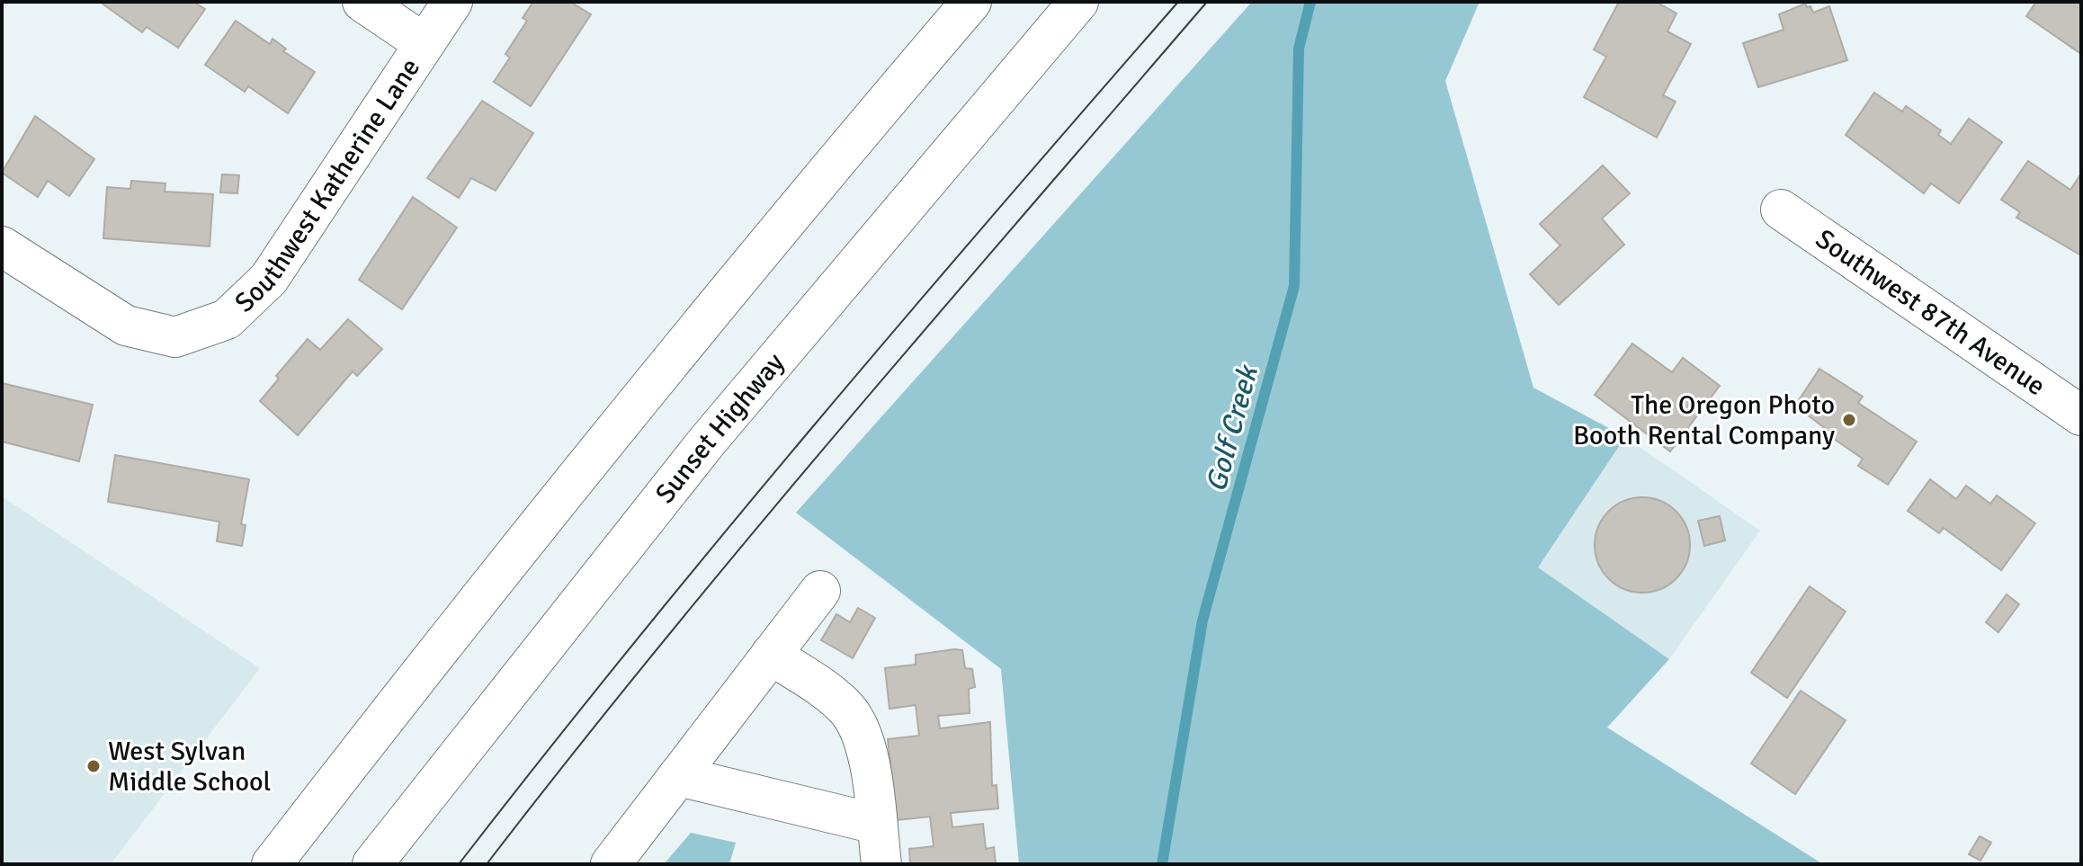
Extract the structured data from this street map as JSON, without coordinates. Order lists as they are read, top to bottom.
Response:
{
  "streets": {
    "main road": ["Southwest Katherine Lane", "Southwest 87th Avenue", "Sunset Highway"]
  },
  "water": ["Golf Creek"],
  "places": ["The Oregon Photo Booth Rental Company", "West Sylvan Middle School"]
}
